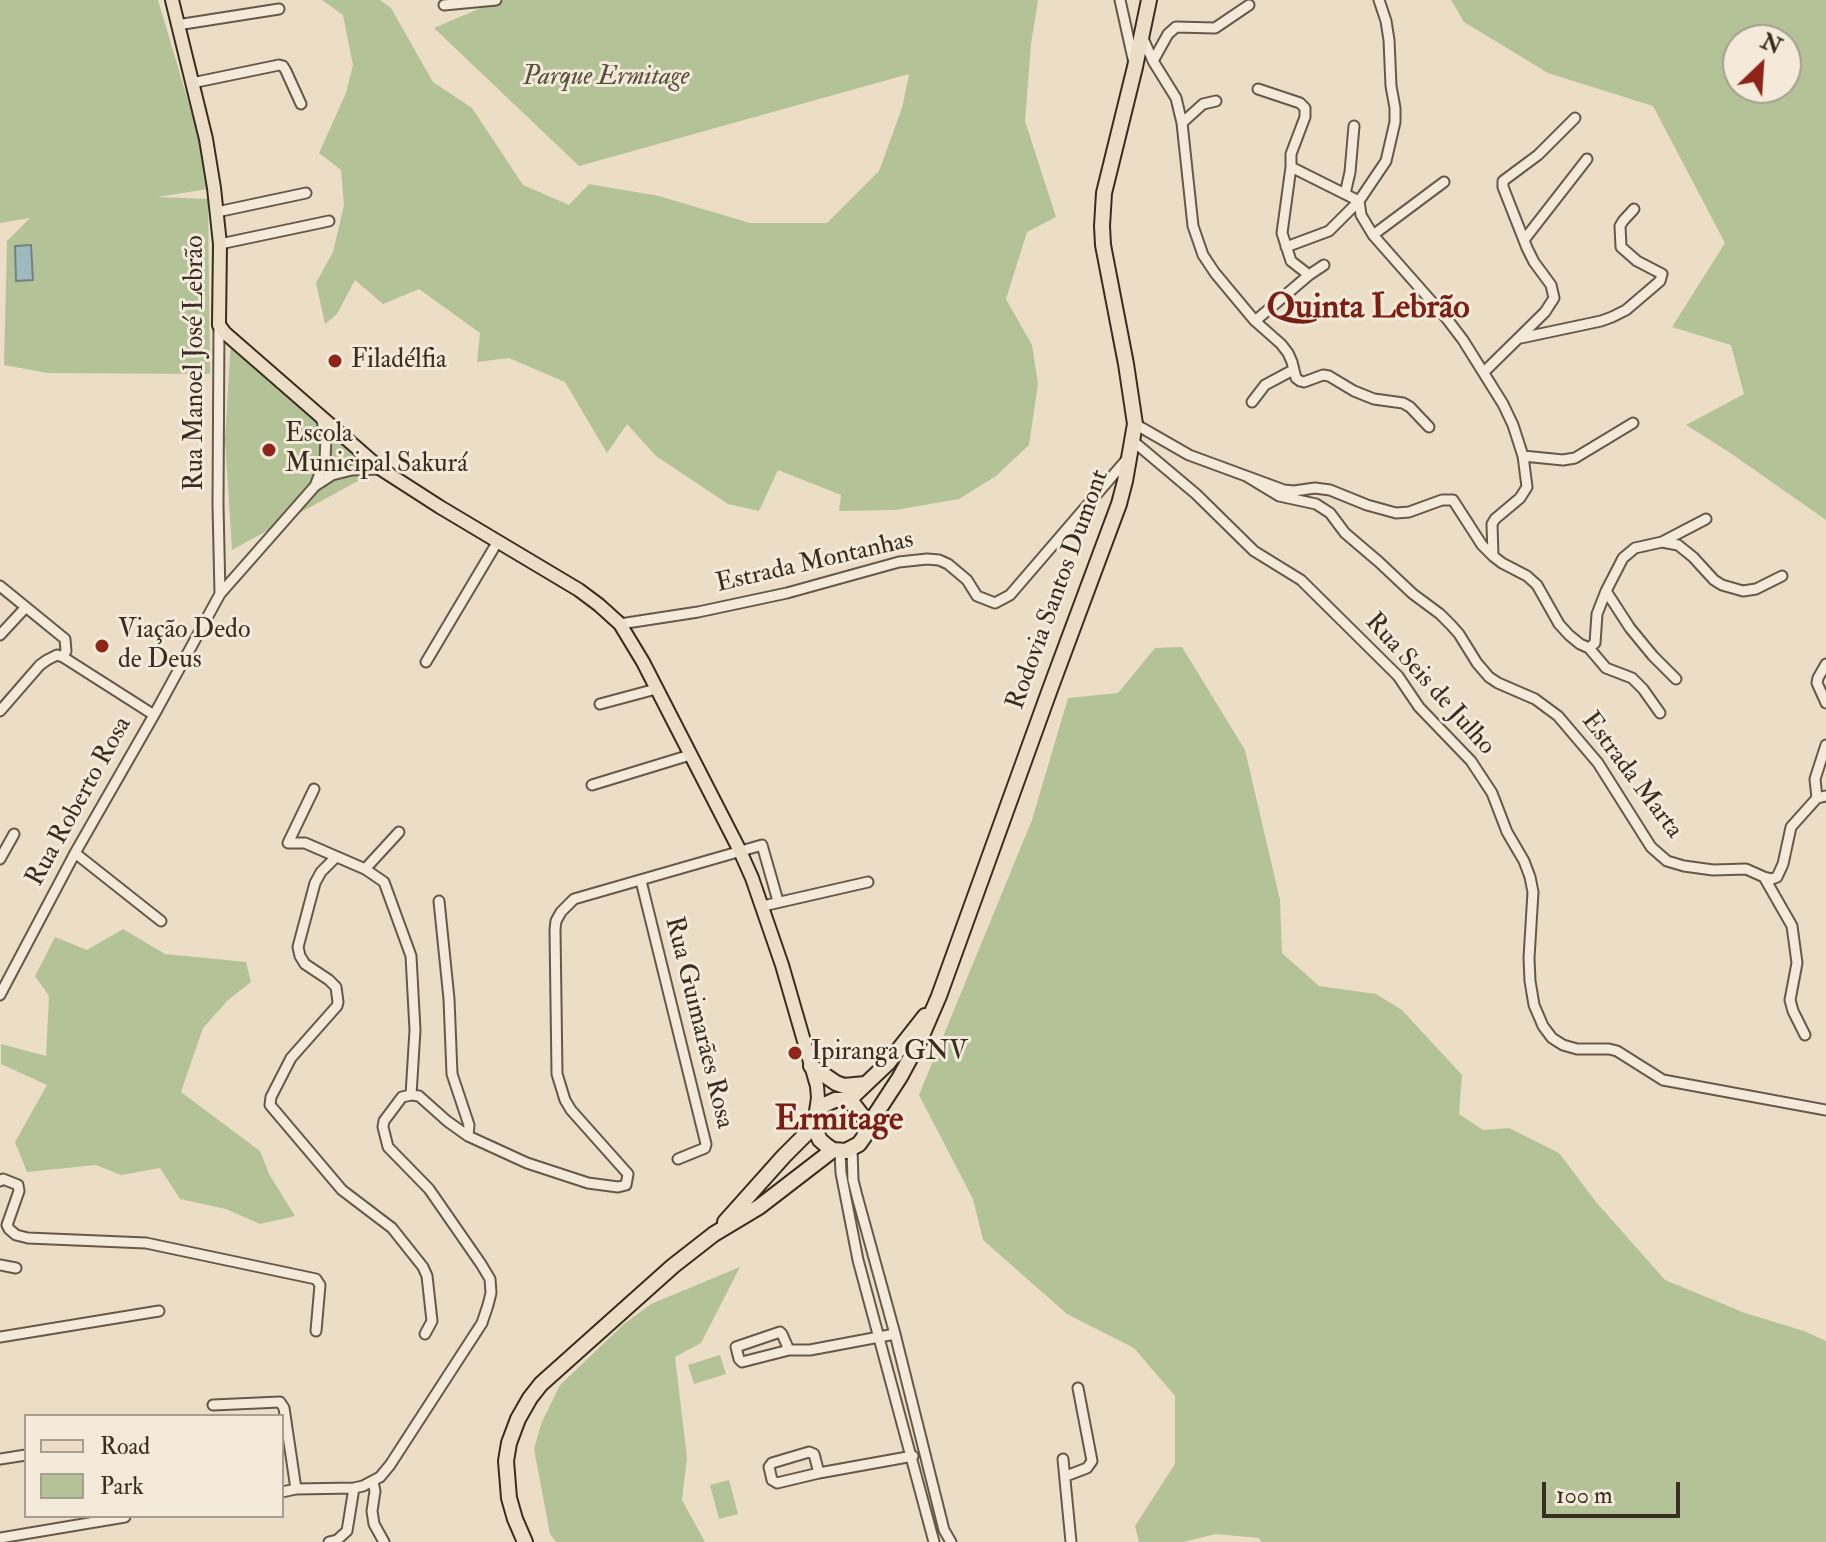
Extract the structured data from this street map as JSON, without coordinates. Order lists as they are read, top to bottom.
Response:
{
  "streets": {
    "highway": ["Rodovia Santos Dumont"],
    "main road": ["Rua Manoel José Lebrão"],
    "street": [
      "Estrada Montanhas",
      "Rua Seis de Julho",
      "Estrada Marta",
      "Rua Roberto Rosa",
      "Rua Guimarães Rosa"
    ]
  },
  "crossings": [
    ["Rua Manoel José Lebrão", "Rua Roberto Rosa"],
    ["Estrada Montanhas", "Rodovia Santos Dumont"],
    ["Estrada Montanhas", "Rua Seis de Julho"],
    ["Rodovia Santos Dumont", "Rua Seis de Julho"]
  ],
  "districts": ["Quinta Lebrão", "Ermitage"],
  "parks": ["Parque Ermitage"],
  "places": [
    "Filadélfia",
    "Escola Municipal Sakurá",
    "Viação Dedo de Deus",
    "Ipiranga GNV"
  ],
  "legend": ["Road", "Park"],
  "scale_bar": "100 m",
  "north": "top right"
}
